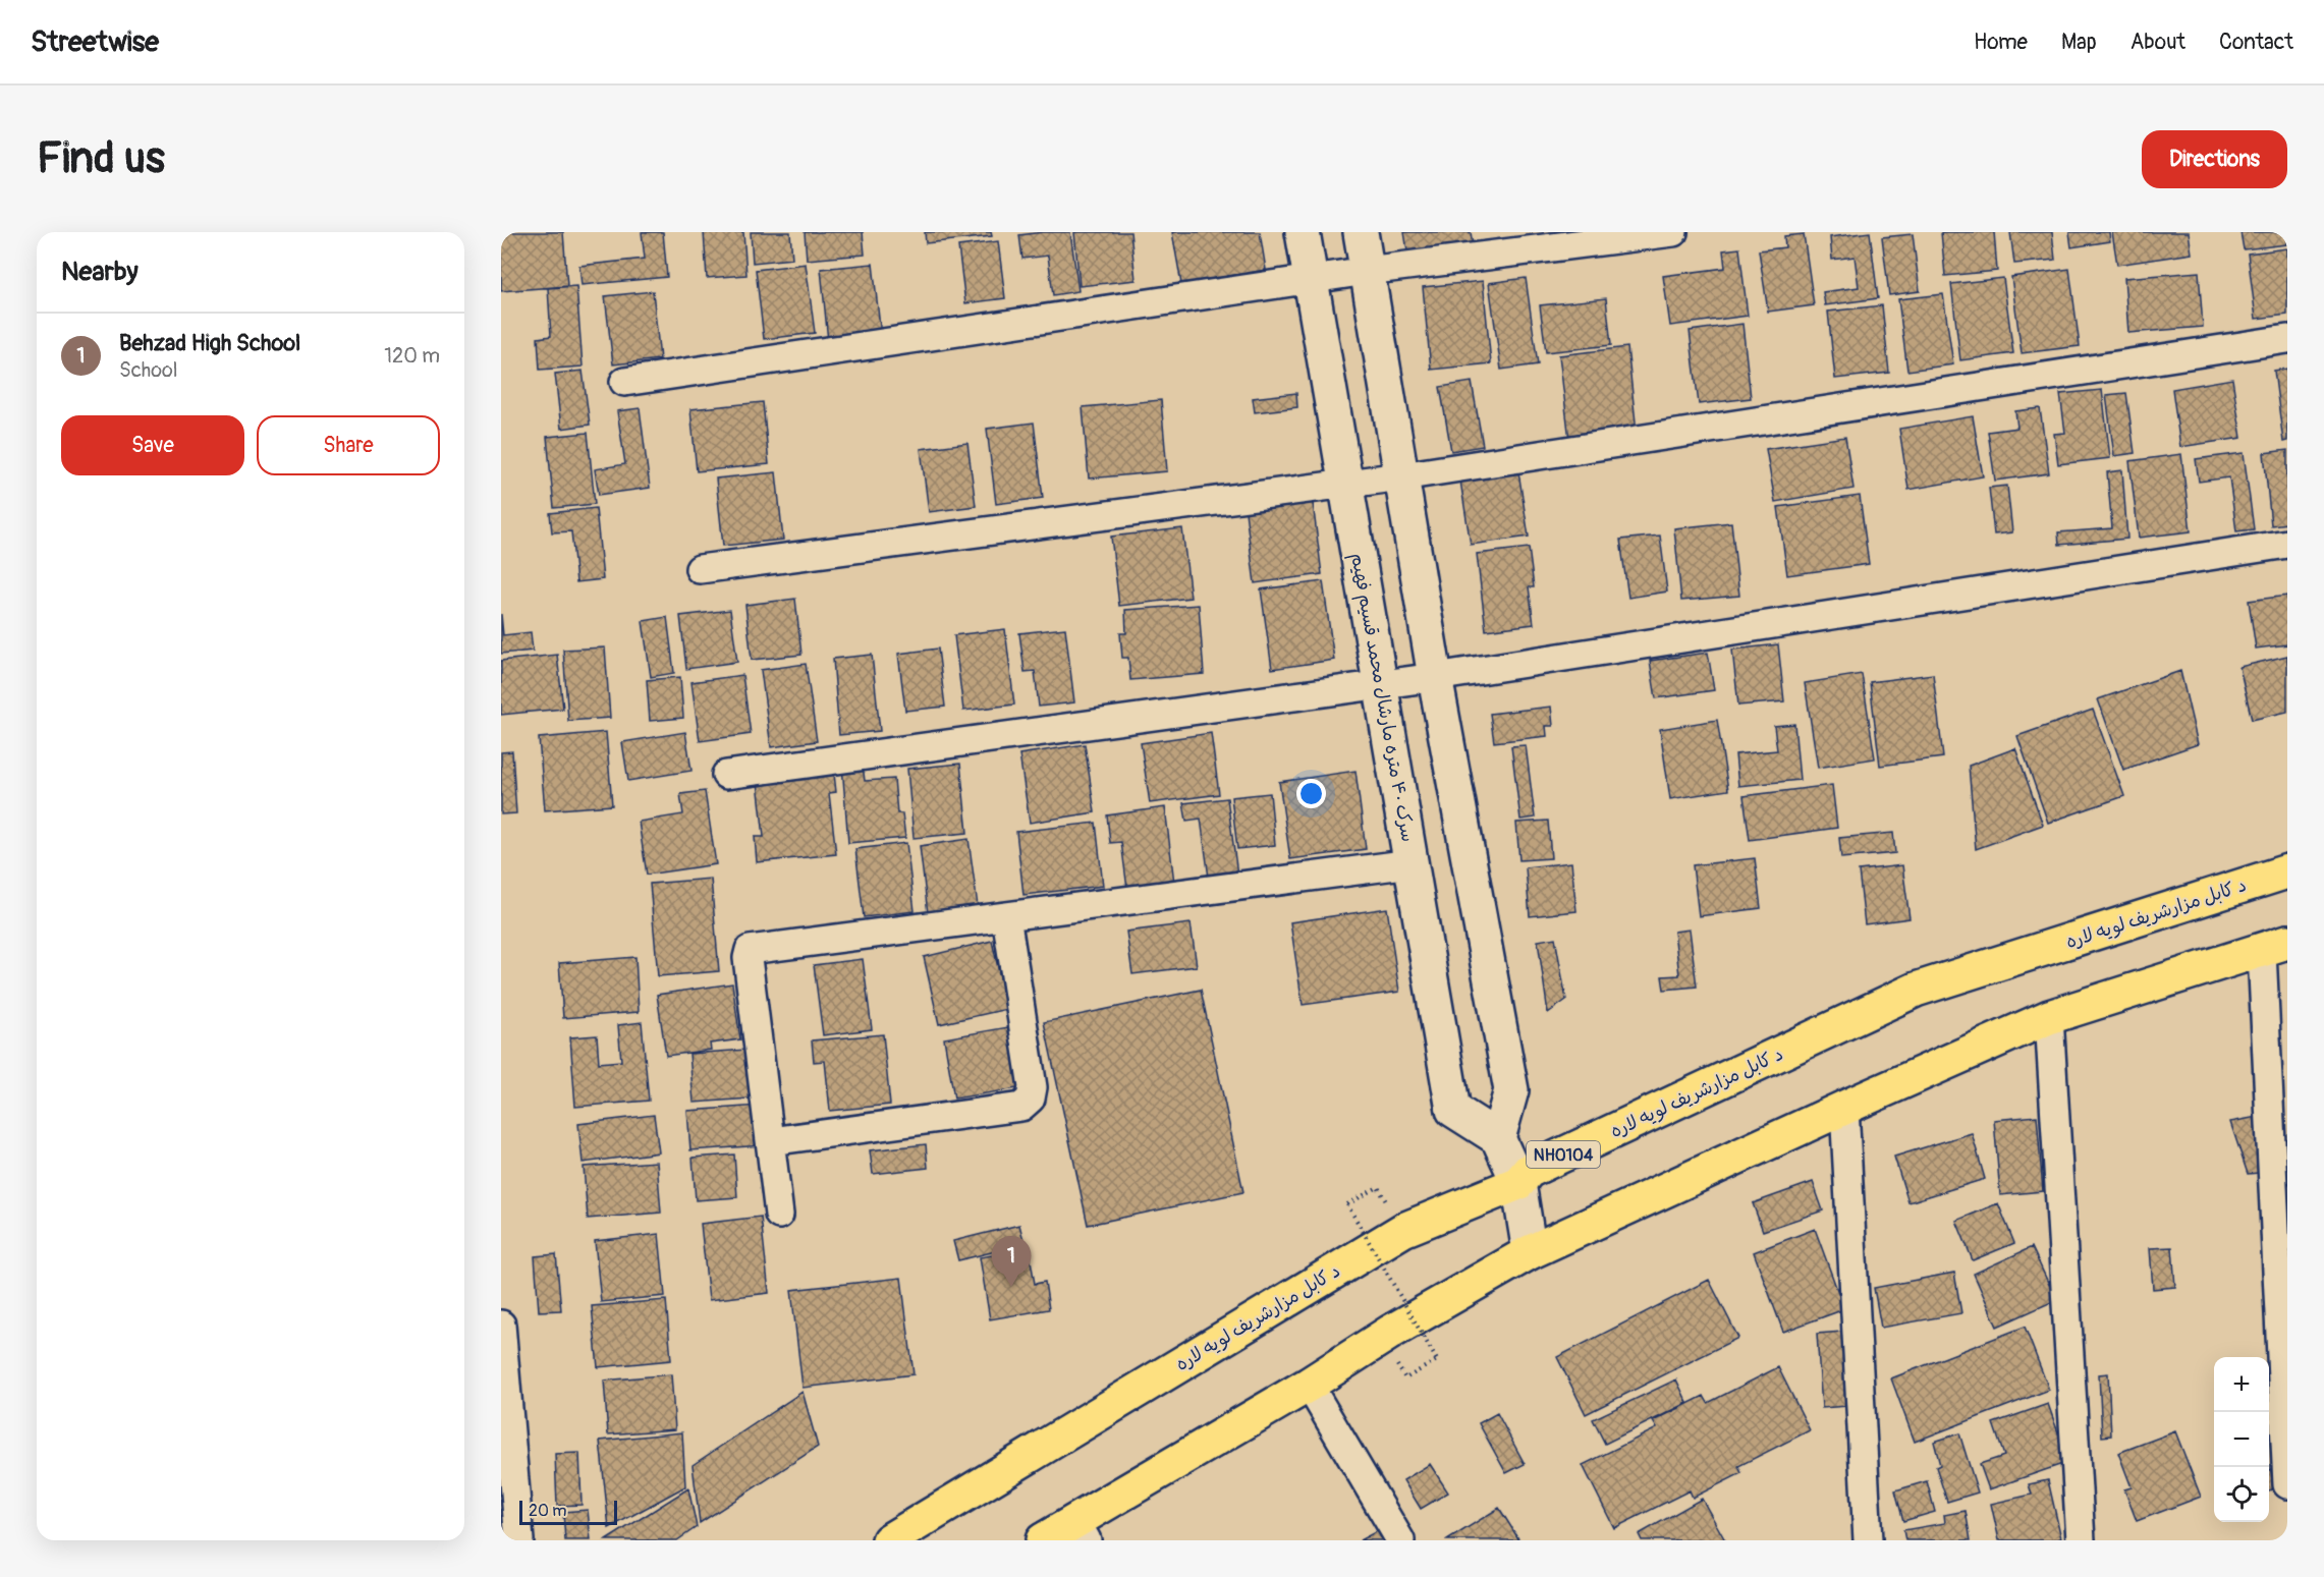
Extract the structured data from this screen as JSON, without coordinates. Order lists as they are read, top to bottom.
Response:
{
  "streets": {
    "highway": ["د کابل مزارشریف لویه لاره", "NH0104"],
    "street": ["سرک ۴۰ متره مارشال محمد قسیم فهیم"]
  },
  "scale_bar": "20 m",
  "page": {
    "header": "Streetwise",
    "nav": [
      "Home",
      "Map",
      "About",
      "Contact"
    ],
    "buttons": [
      "Directions",
      ["Save", "Share"]
    ],
    "title": "Find us",
    "heading": "Nearby",
    "list": [
      {
        "mark": "1",
        "name": "Behzad High School",
        "note": "School",
        "value": "120 m"
      }
    ],
    "pins": "1",
    "map_buttons": ["+", "−"],
    "scale": "20 m"
  }
}
